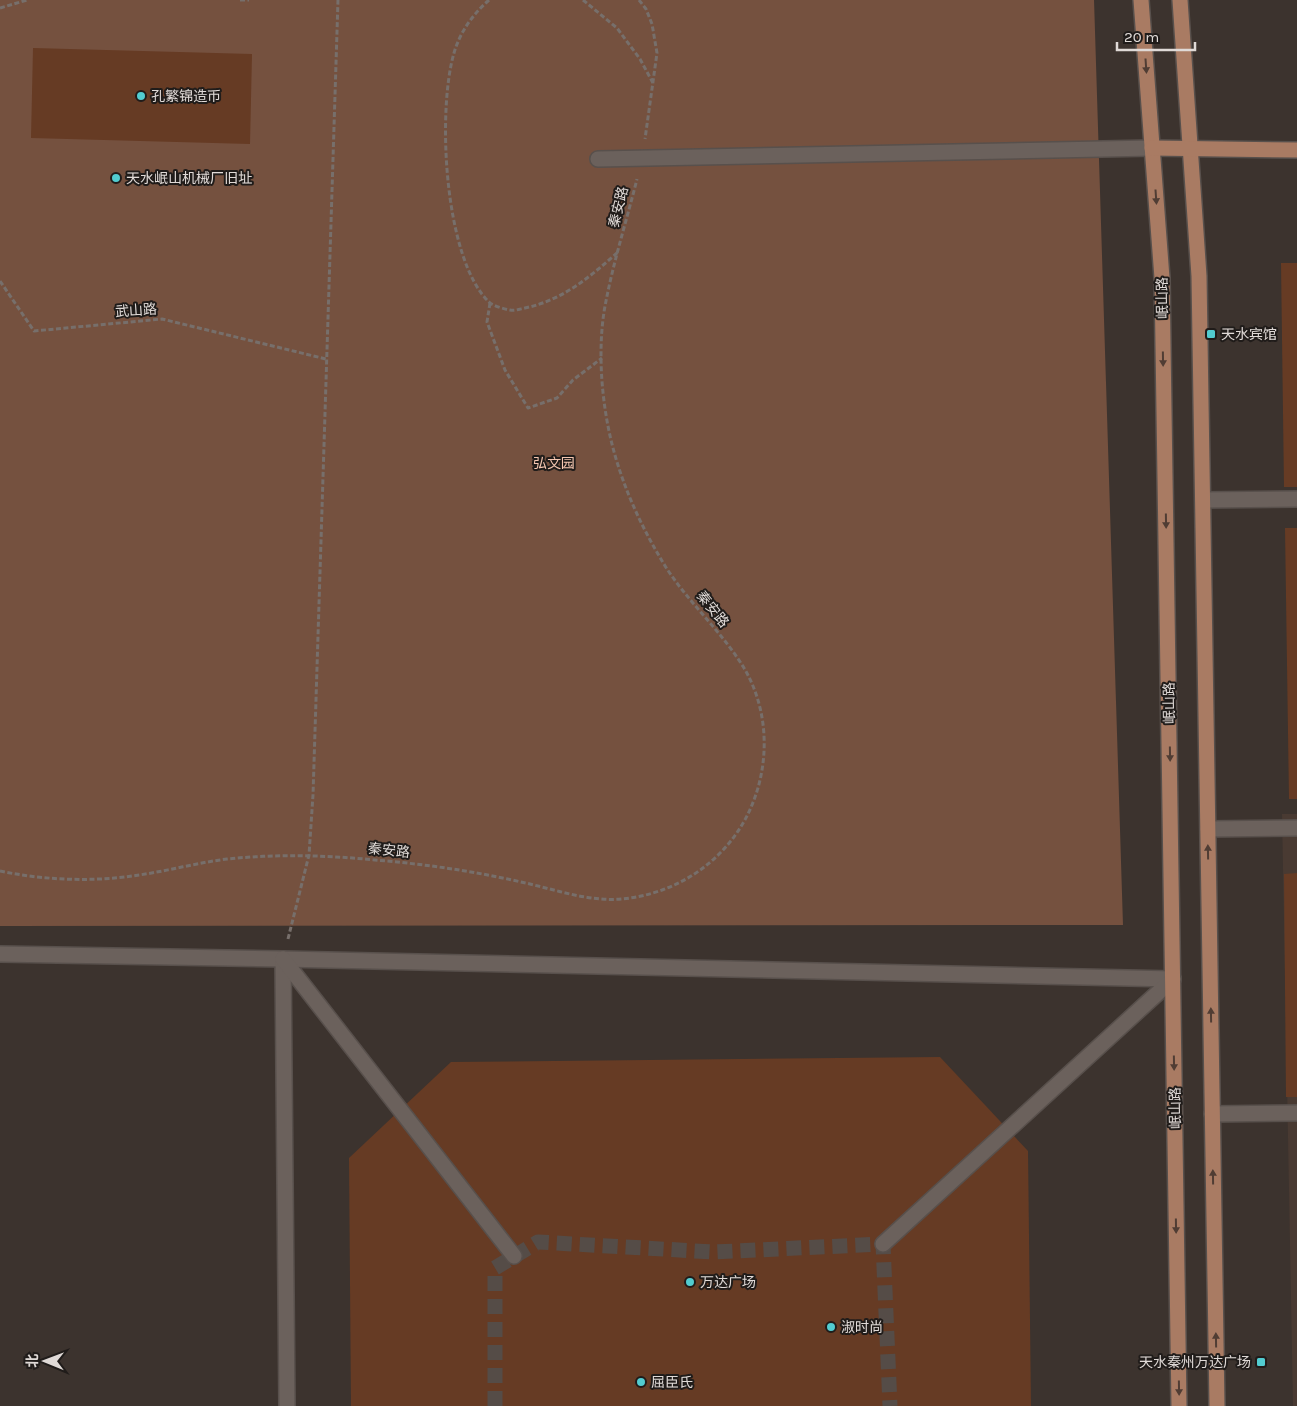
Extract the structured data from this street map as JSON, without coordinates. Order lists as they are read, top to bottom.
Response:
{
  "streets": {
    "main road": ["岷山路"],
    "path": ["秦安路", "武山路"]
  },
  "parks": ["弘文园"],
  "places": {
    "other": [
      "孔繁锦造币",
      "天水岷山机械厂旧址",
      "万达广场",
      "淑时尚",
      "屈臣氏"
    ],
    "transit": ["天水宾馆", "天水秦州万达广场"]
  },
  "scale_bar": "20 m",
  "north": "left"
}
